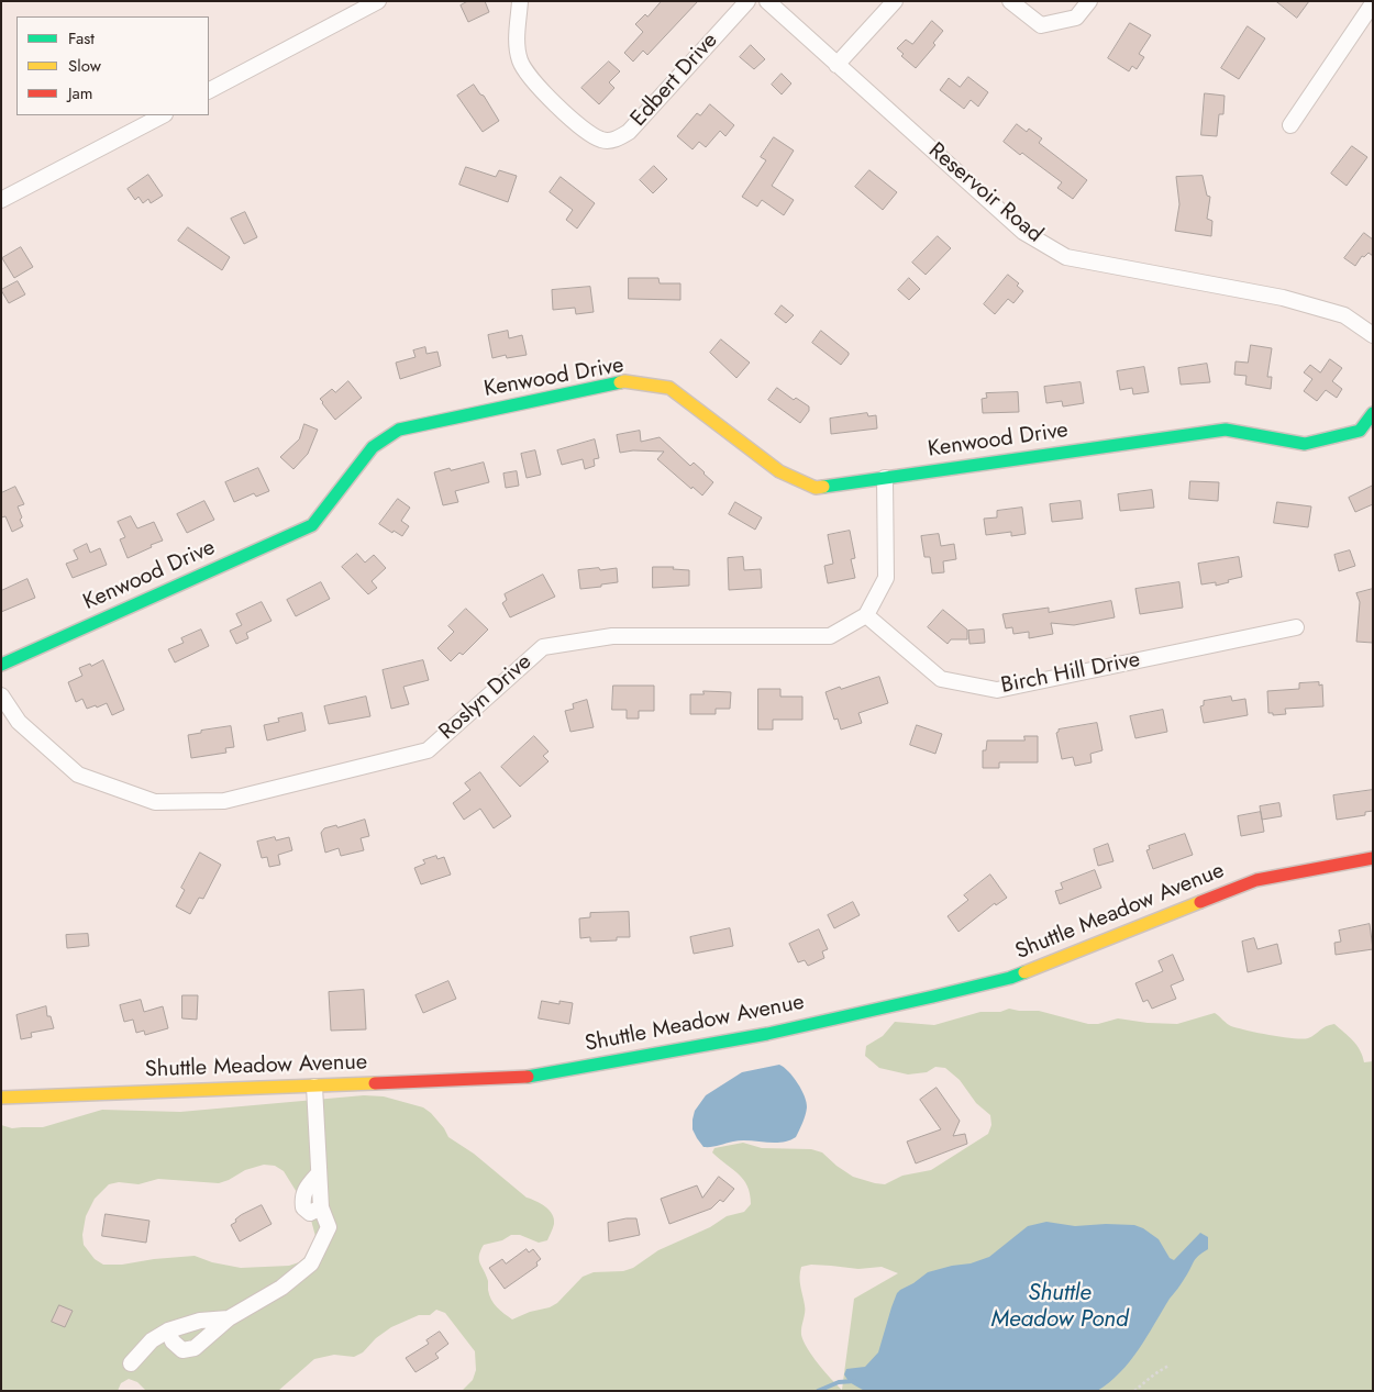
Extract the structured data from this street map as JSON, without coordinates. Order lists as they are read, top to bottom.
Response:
{
  "streets": {
    "street": [
      "Edbert Drive",
      "Reservoir Road",
      "Kenwood Drive",
      "Birch Hill Drive",
      "Roslyn Drive",
      "Shuttle Meadow Avenue"
    ]
  },
  "crossings": [
    ["Birch Hill Drive", "Roslyn Drive"]
  ],
  "water": ["Shuttle Meadow Pond"],
  "legend": ["Fast", "Slow", "Jam"]
}
